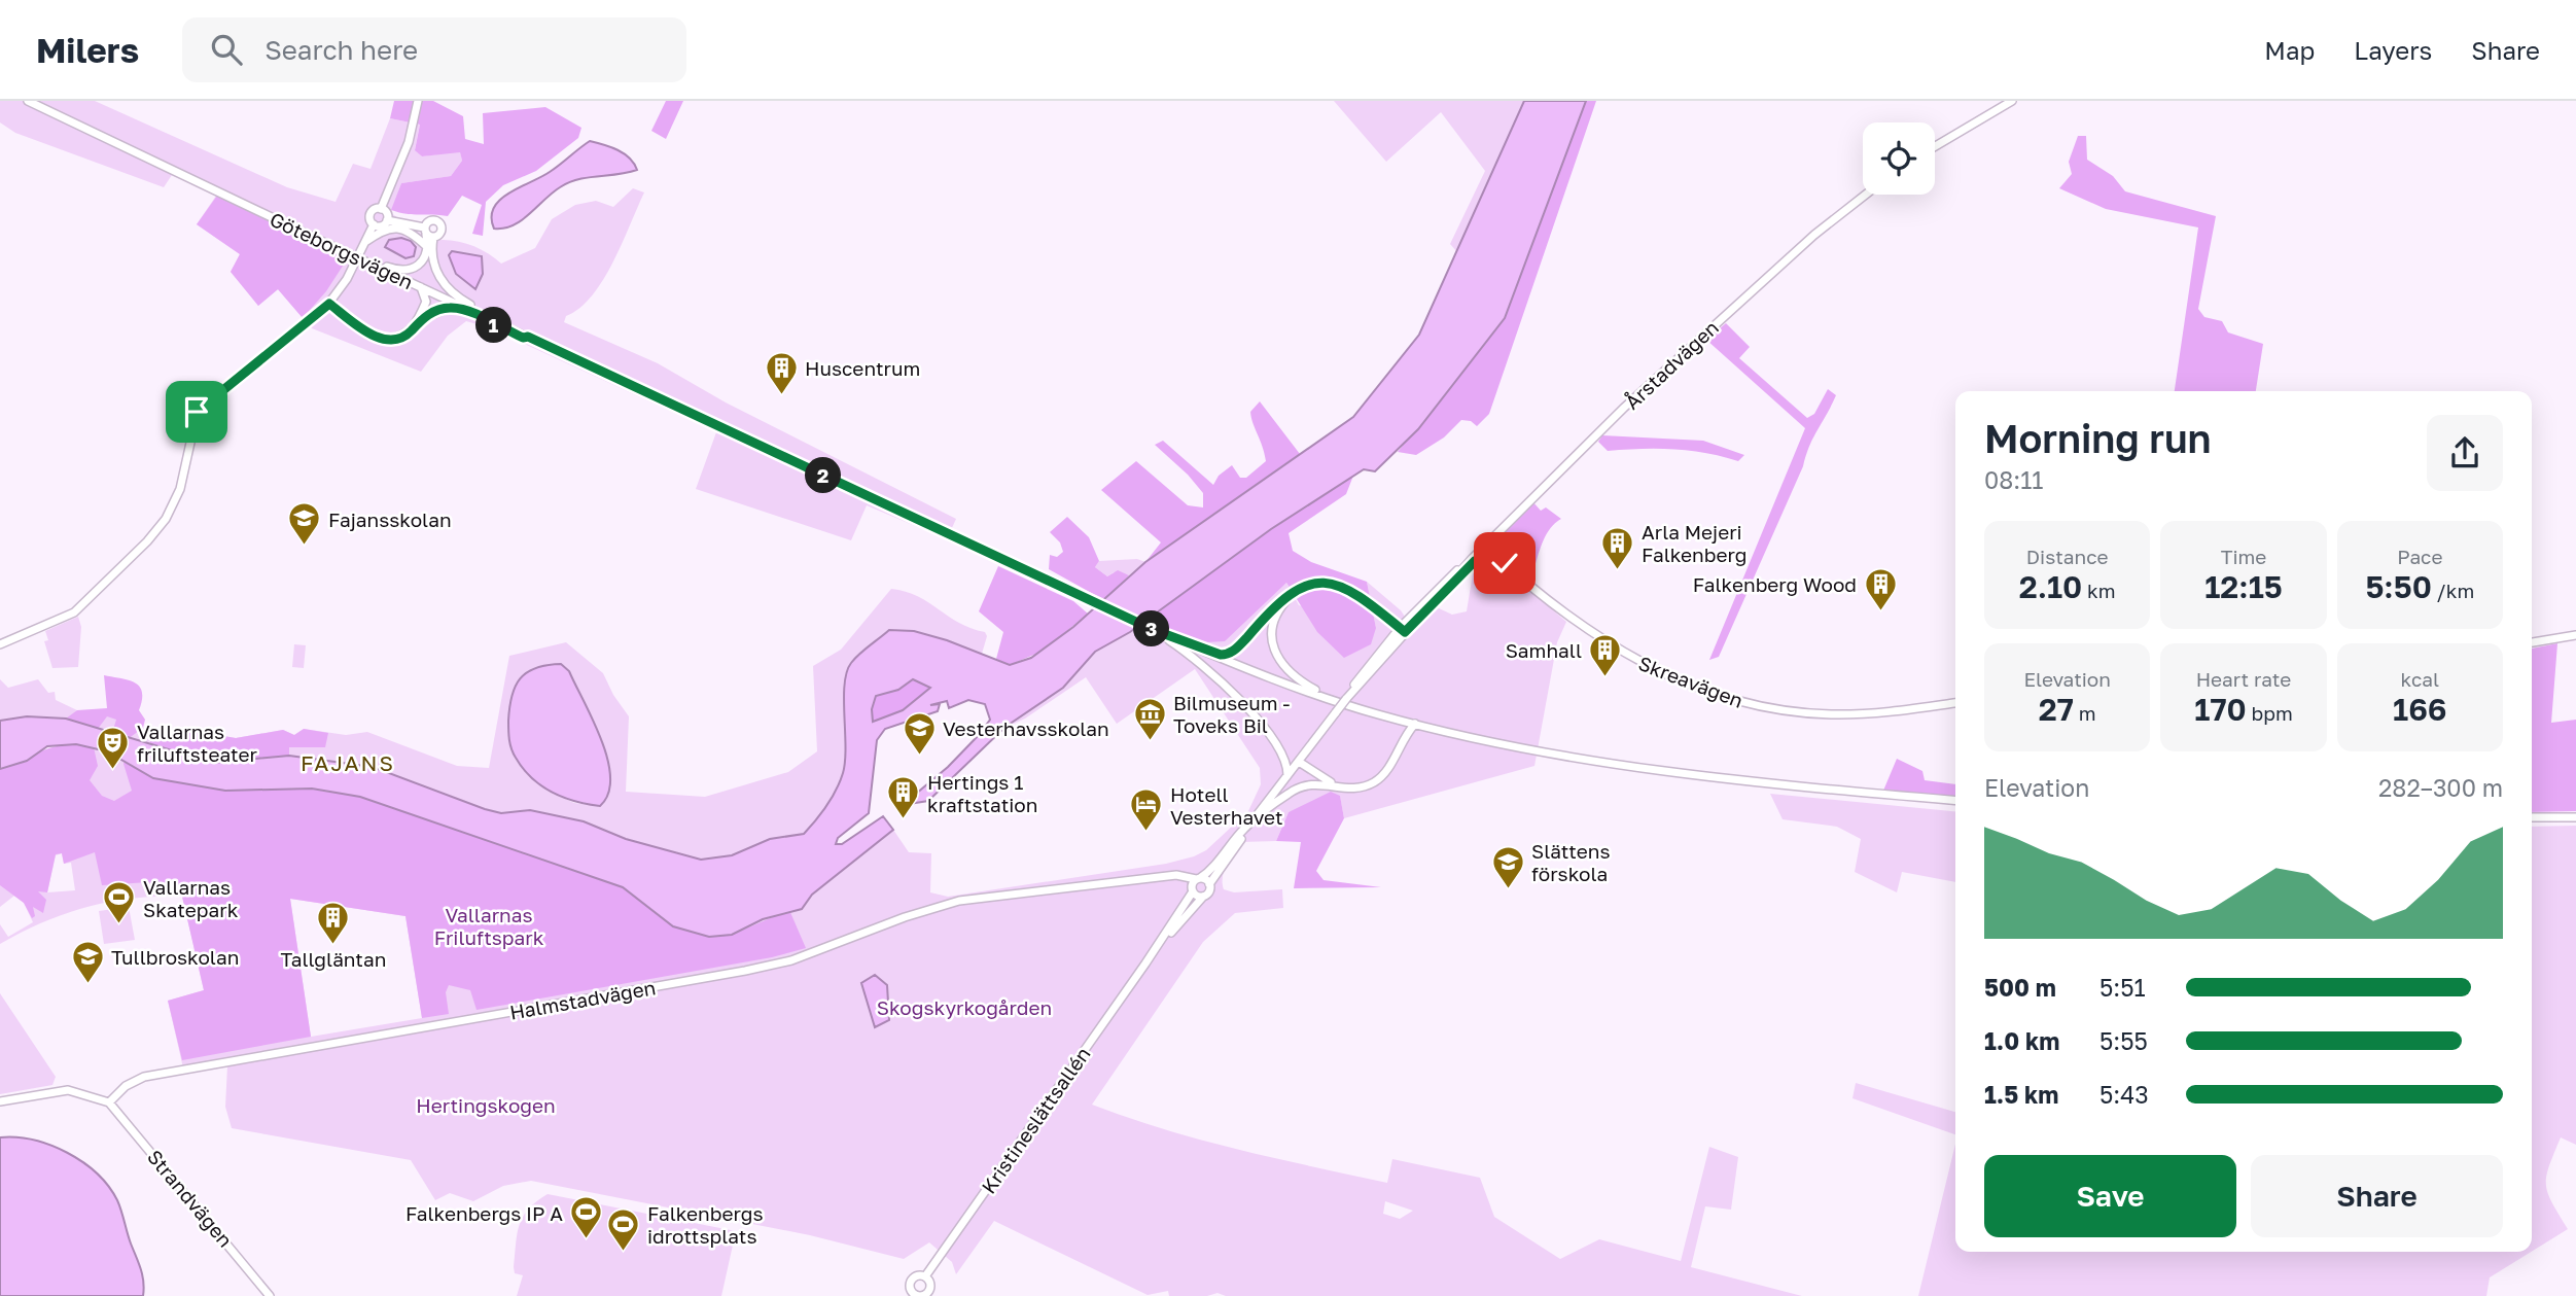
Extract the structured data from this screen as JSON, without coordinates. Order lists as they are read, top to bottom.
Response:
{
  "streets": {
    "main road": [
      "Göteborgsvägen",
      "Årstadvägen",
      "Skreavägen",
      "Halmstadvägen",
      "Kristineslättsallén",
      "Strandvägen"
    ]
  },
  "crossings": [
    ["Årstadvägen", "Skreavägen"],
    ["Årstadvägen", "Halmstadvägen"],
    ["Årstadvägen", "Kristineslättsallén"],
    ["Halmstadvägen", "Kristineslättsallén"],
    ["Halmstadvägen", "Strandvägen"]
  ],
  "districts": ["FAJANS"],
  "parks": ["Vallarnas Friluftspark", "Skogskyrkogården", "Hertingskogen"],
  "places": {
    "building": [
      "Huscentrum",
      "Arla Mejeri Falkenberg",
      "Falkenberg Wood",
      "Samhall",
      "Hertings 1 kraftstation",
      "Tallgläntan"
    ],
    "school or university": [
      "Fajansskolan",
      "Vesterhavsskolan",
      "Slättens förskola",
      "Tullbroskolan"
    ],
    "museum": ["Bilmuseum - Toveks Bil"],
    "theatre": ["Vallarnas friluftsteater"],
    "hotel": ["Hotell Vesterhavet"],
    "sports": ["Vallarnas Skatepark", "Falkenbergs IP A", "Falkenbergs idrottsplats"]
  },
  "page": {
    "header": "Milers",
    "search": "Search here",
    "nav": ["Map", "Layers", "Share"],
    "pins": ["1", "2", "3"],
    "heading": ["Morning run", "08:11"],
    "stats": [
      ["Distance", "2.10 km"],
      ["Time", "12:15"],
      ["Pace", "5:50 /km"],
      ["Elevation", "27 m"],
      ["Heart rate", "170 bpm"],
      ["kcal", "166"]
    ],
    "chart": ["Elevation", "282–300 m"],
    "list": [
      {
        "name": "500 m",
        "note": "5:51"
      },
      {
        "name": "1.0 km",
        "note": "5:55"
      },
      {
        "name": "1.5 km",
        "note": "5:43"
      }
    ],
    "buttons": ["Save", "Share"]
  }
}
